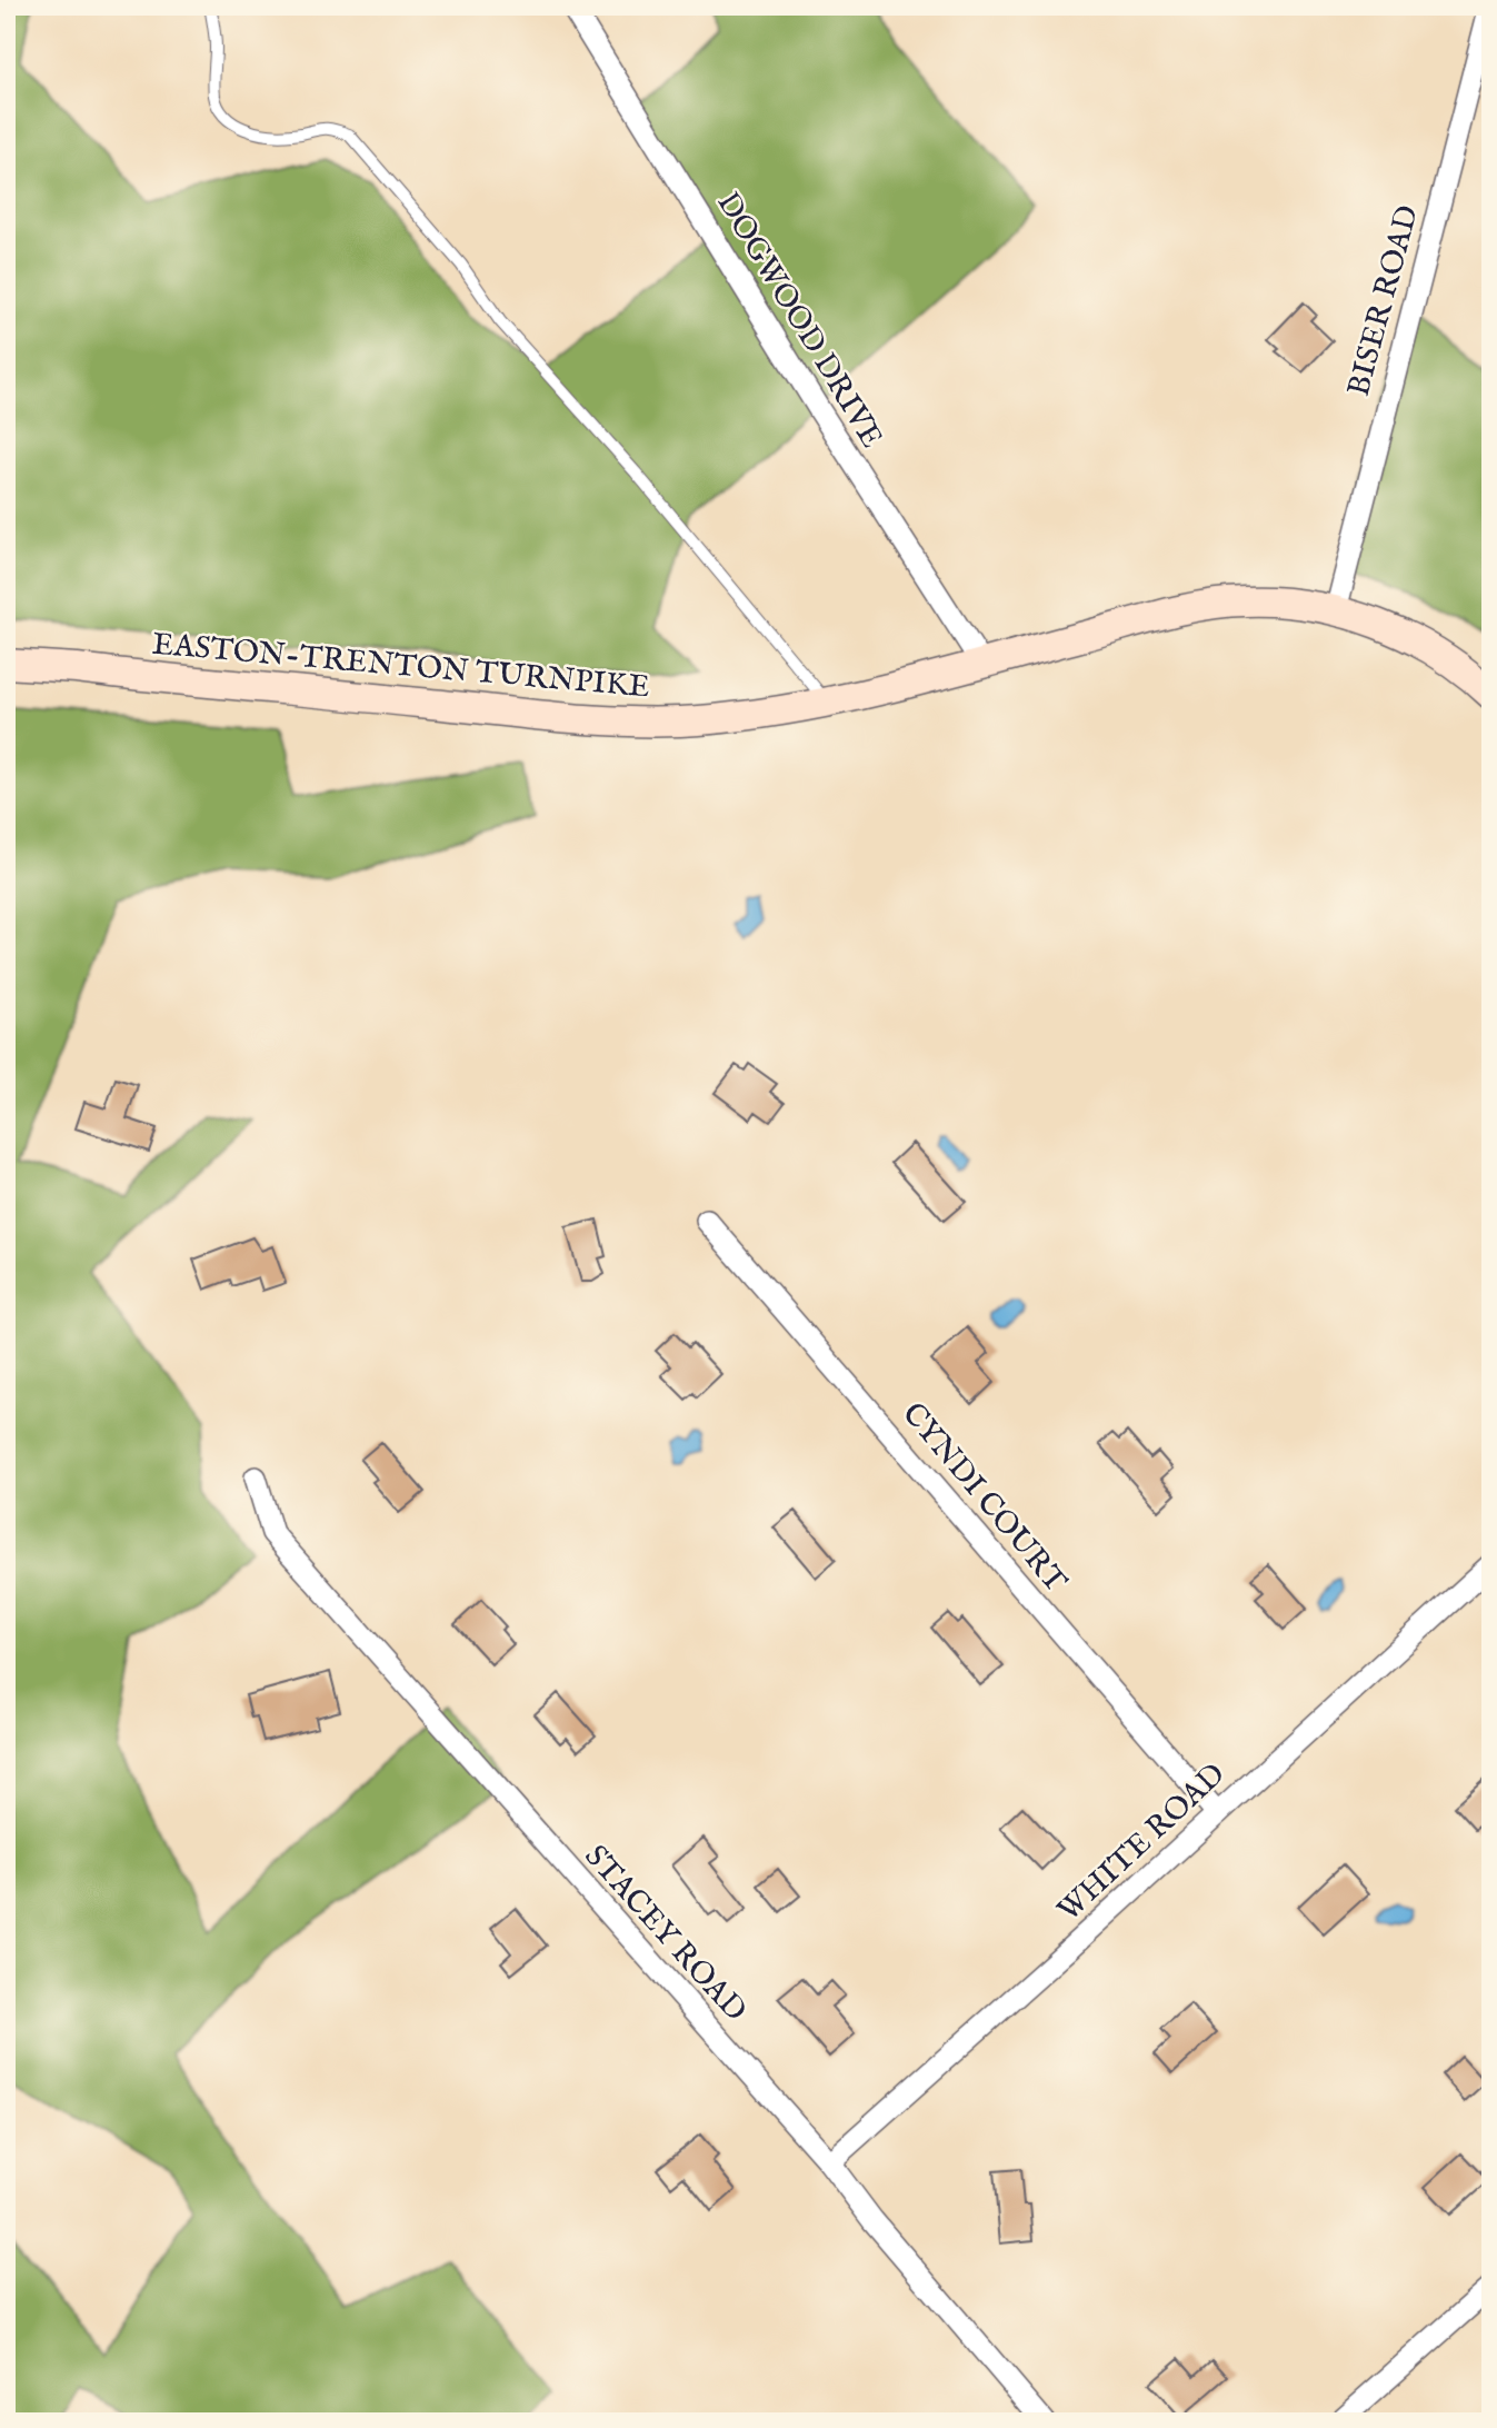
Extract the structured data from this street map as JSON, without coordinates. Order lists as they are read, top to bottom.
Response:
{
  "streets": {
    "main road": ["EASTON-TRENTON TURNPIKE"],
    "street": [
      "BISER ROAD",
      "DOGWOOD DRIVE",
      "CYNDI COURT",
      "WHITE ROAD",
      "STACEY ROAD"
    ]
  },
  "crossings": [
    ["BISER ROAD", "EASTON-TRENTON TURNPIKE"],
    ["DOGWOOD DRIVE", "EASTON-TRENTON TURNPIKE"],
    ["CYNDI COURT", "WHITE ROAD"],
    ["WHITE ROAD", "STACEY ROAD"]
  ]
}
